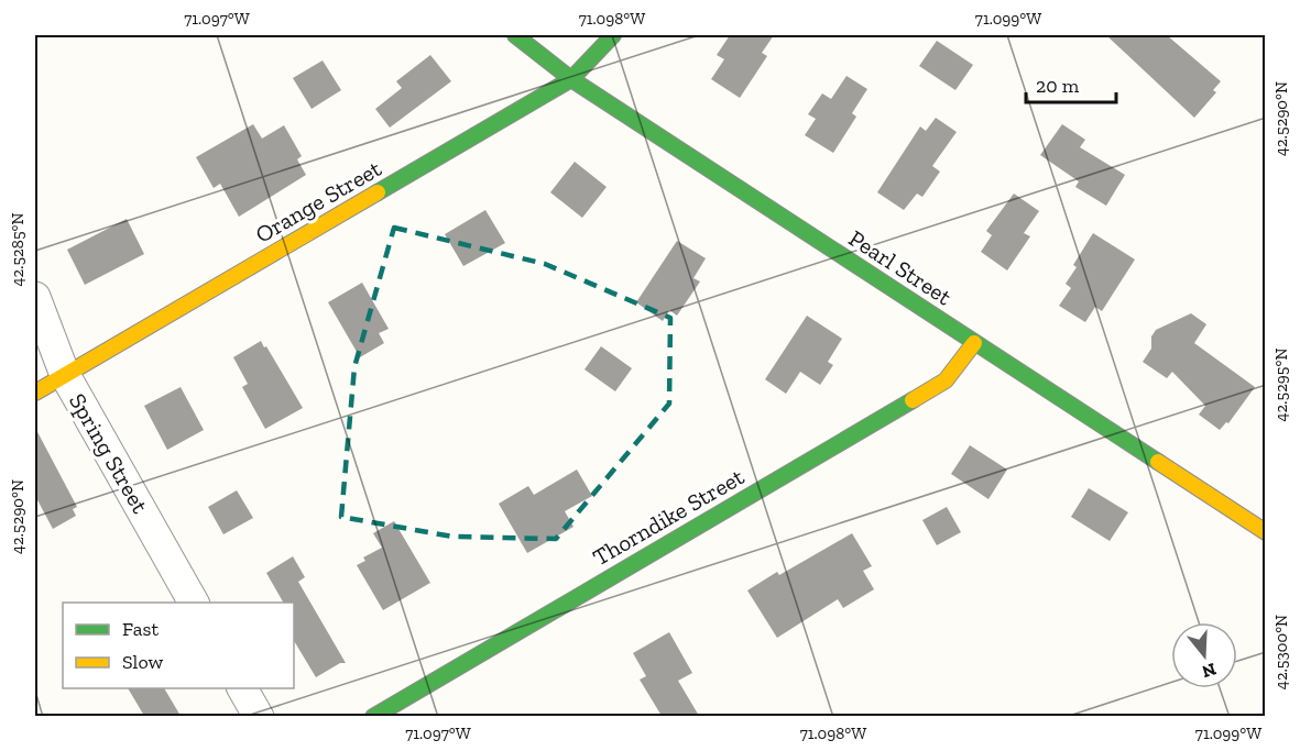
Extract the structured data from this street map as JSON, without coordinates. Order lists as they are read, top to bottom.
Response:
{
  "streets": {
    "street": [
      "Orange Street",
      "Pearl Street",
      "Spring Street",
      "Thorndike Street"
    ]
  },
  "crossings": [
    ["Orange Street", "Pearl Street"],
    ["Orange Street", "Spring Street"],
    ["Pearl Street", "Thorndike Street"]
  ],
  "legend": ["Fast", "Slow"],
  "scale_bar": "20 m",
  "north": "bottom",
  "coordinates": [
    "71.097°W",
    "71.098°W",
    "71.099°W",
    "42.5290°N",
    "42.5285°N",
    "42.5295°N",
    "42.5300°N"
  ]
}
